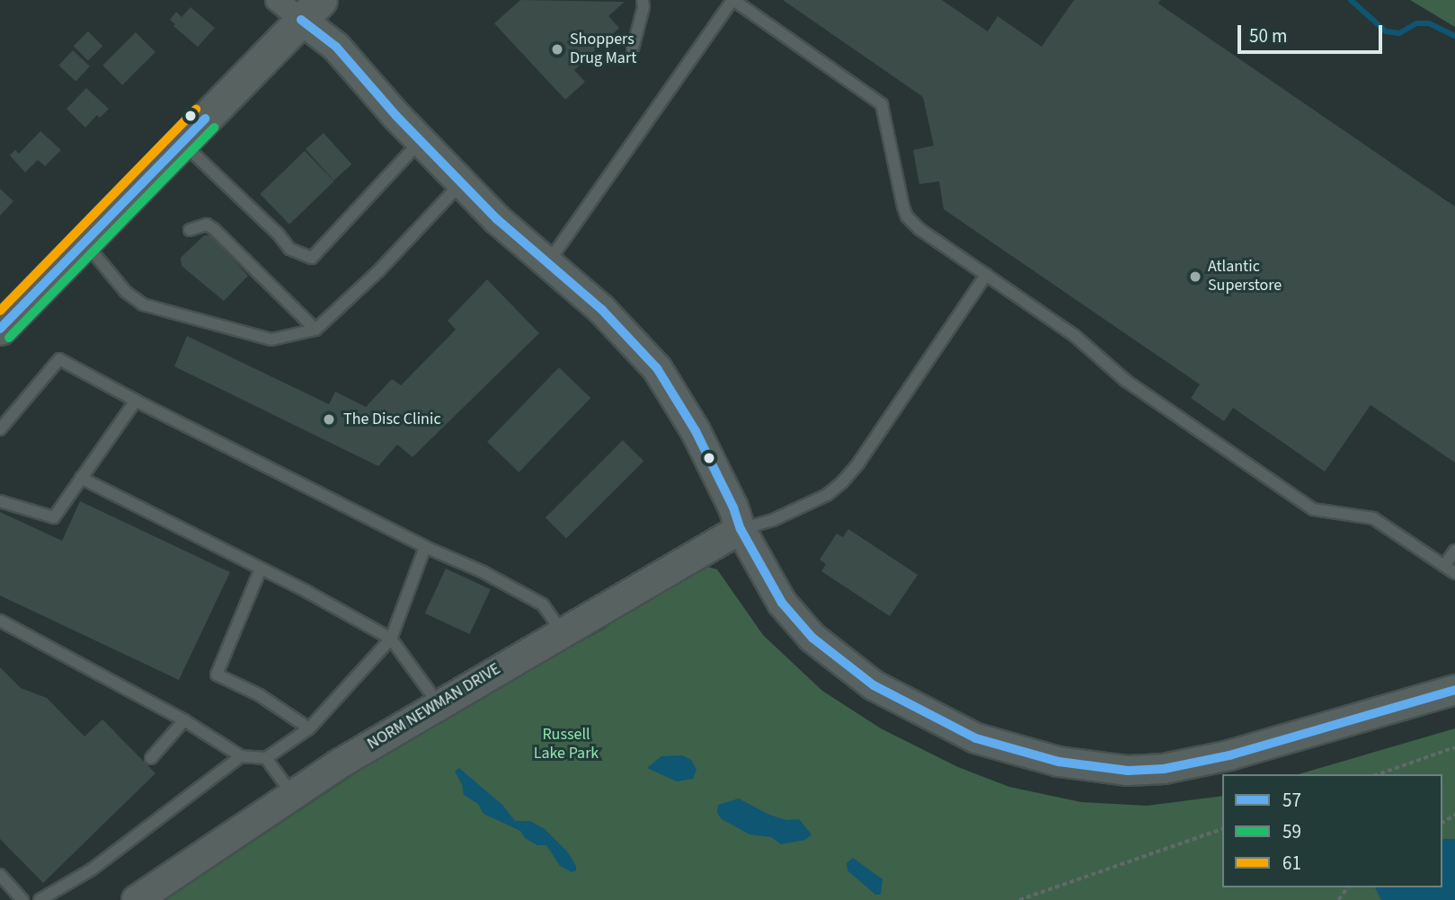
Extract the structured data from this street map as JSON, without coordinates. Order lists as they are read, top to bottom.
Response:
{
  "streets": {
    "street": ["NORM NEWMAN DRIVE"]
  },
  "parks": ["Russell Lake Park"],
  "places": ["Shoppers Drug Mart", "Atlantic Superstore", "The Disc Clinic"],
  "lines": ["transit line 57", "transit line 61", "transit line 59"],
  "legend": ["57", "59", "61"],
  "scale_bar": "50 m"
}
